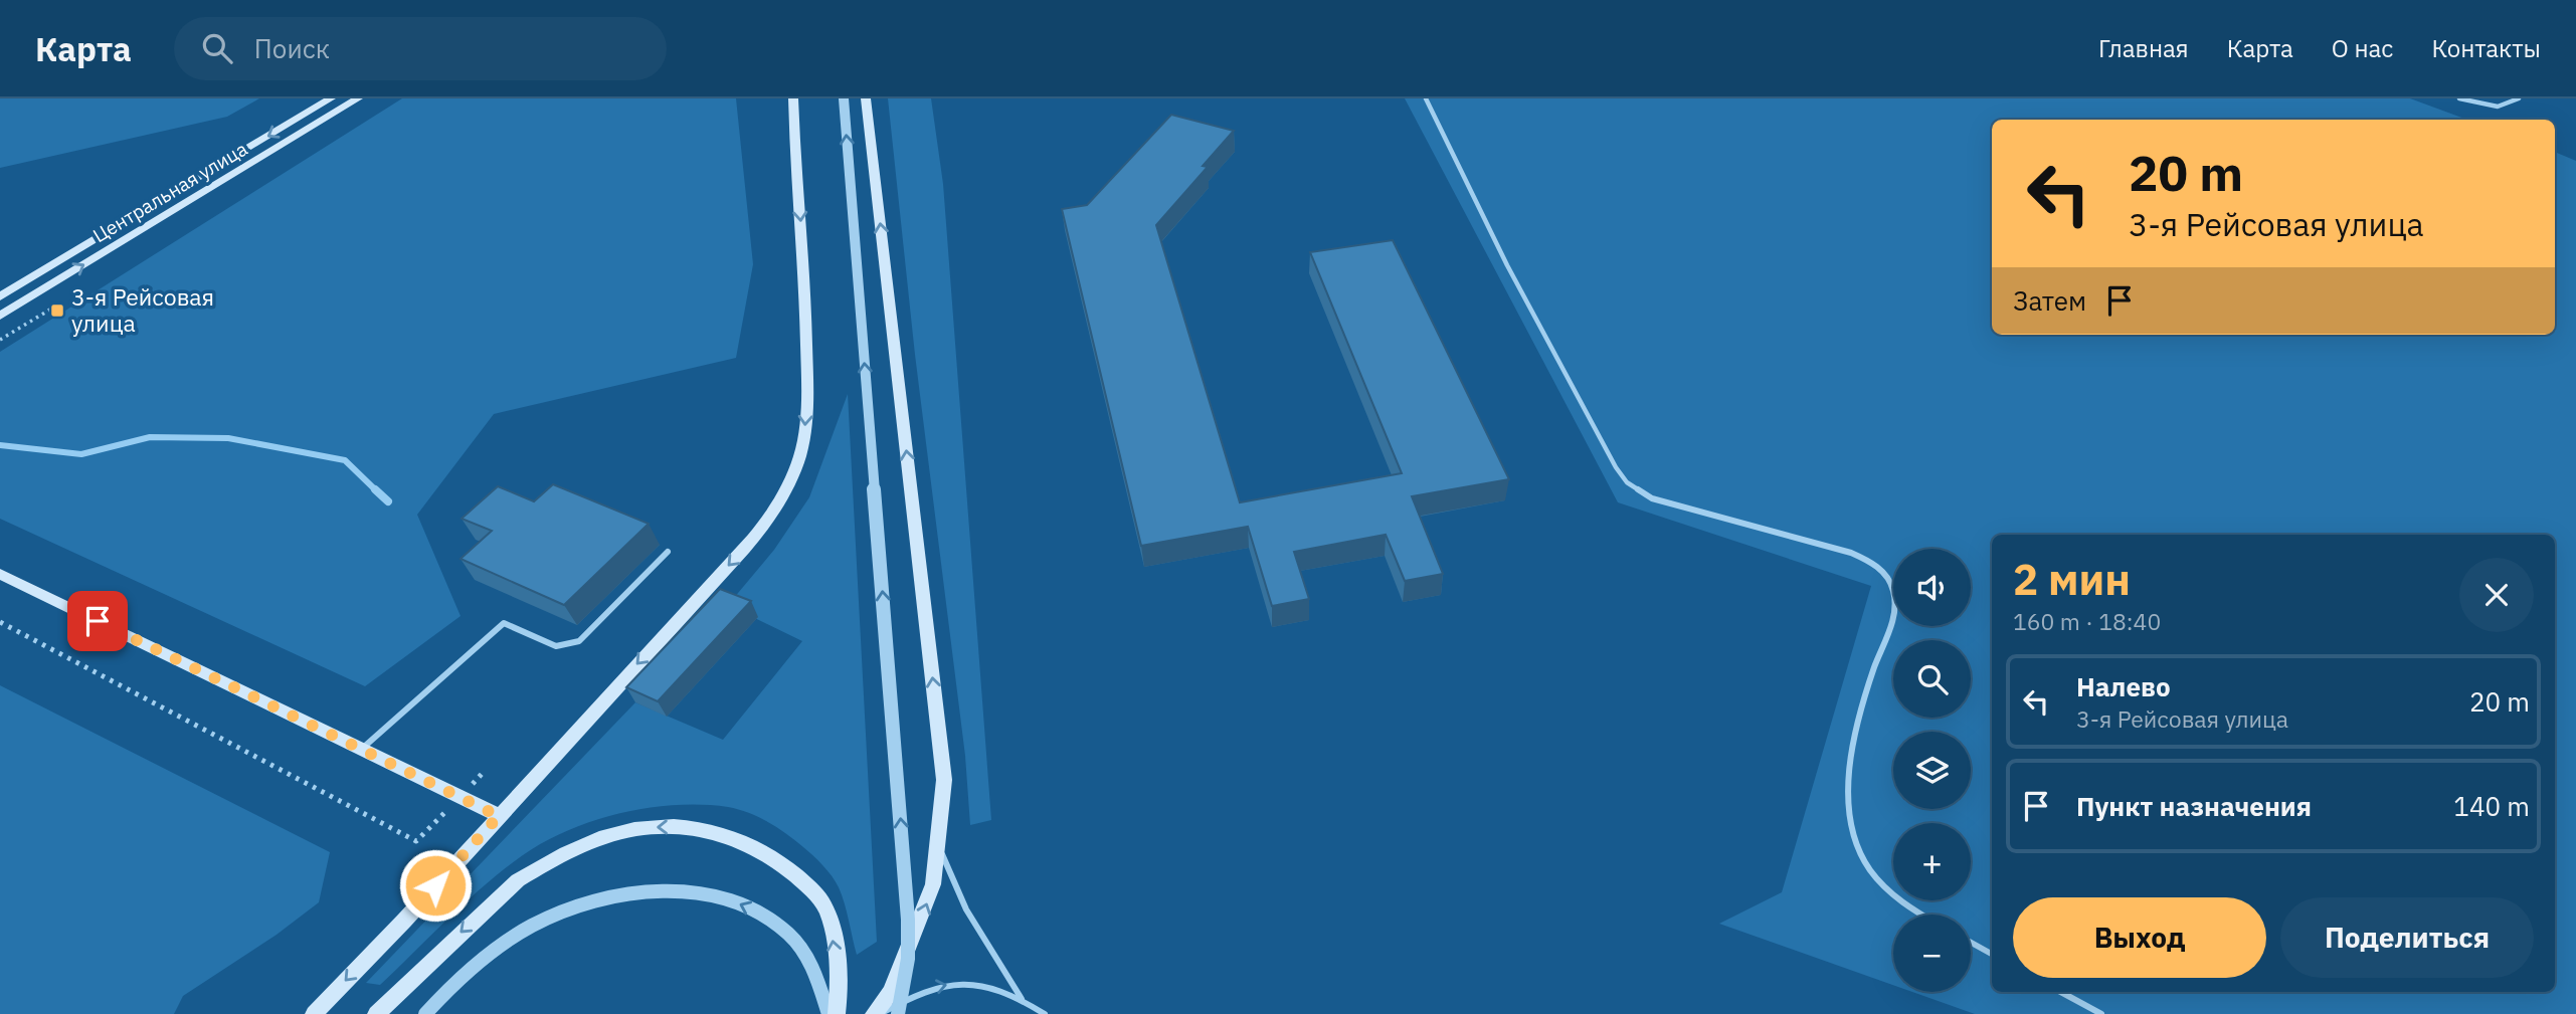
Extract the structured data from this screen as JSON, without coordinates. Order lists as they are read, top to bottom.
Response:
{
  "streets": {
    "main road": ["Центральная улица"]
  },
  "places": {
    "transit": ["3-я Рейсовая улица"]
  },
  "page": {
    "header": "Карта",
    "search": "Поиск",
    "nav": [
      "Главная",
      "Карта",
      "О нас",
      "Контакты"
    ],
    "turn": ["20 m", "3-я Рейсовая улица"],
    "then": "Затем",
    "heading": ["2 мин", "160 m · 18:40"],
    "map_buttons": ["+", "−"],
    "list": [
      {
        "name": "Налево",
        "note": "3-я Рейсовая улица",
        "value": "20 m"
      },
      {
        "name": "Пункт назначения",
        "value": "140 m"
      }
    ],
    "buttons": ["Выход", "Поделиться"]
  }
}
